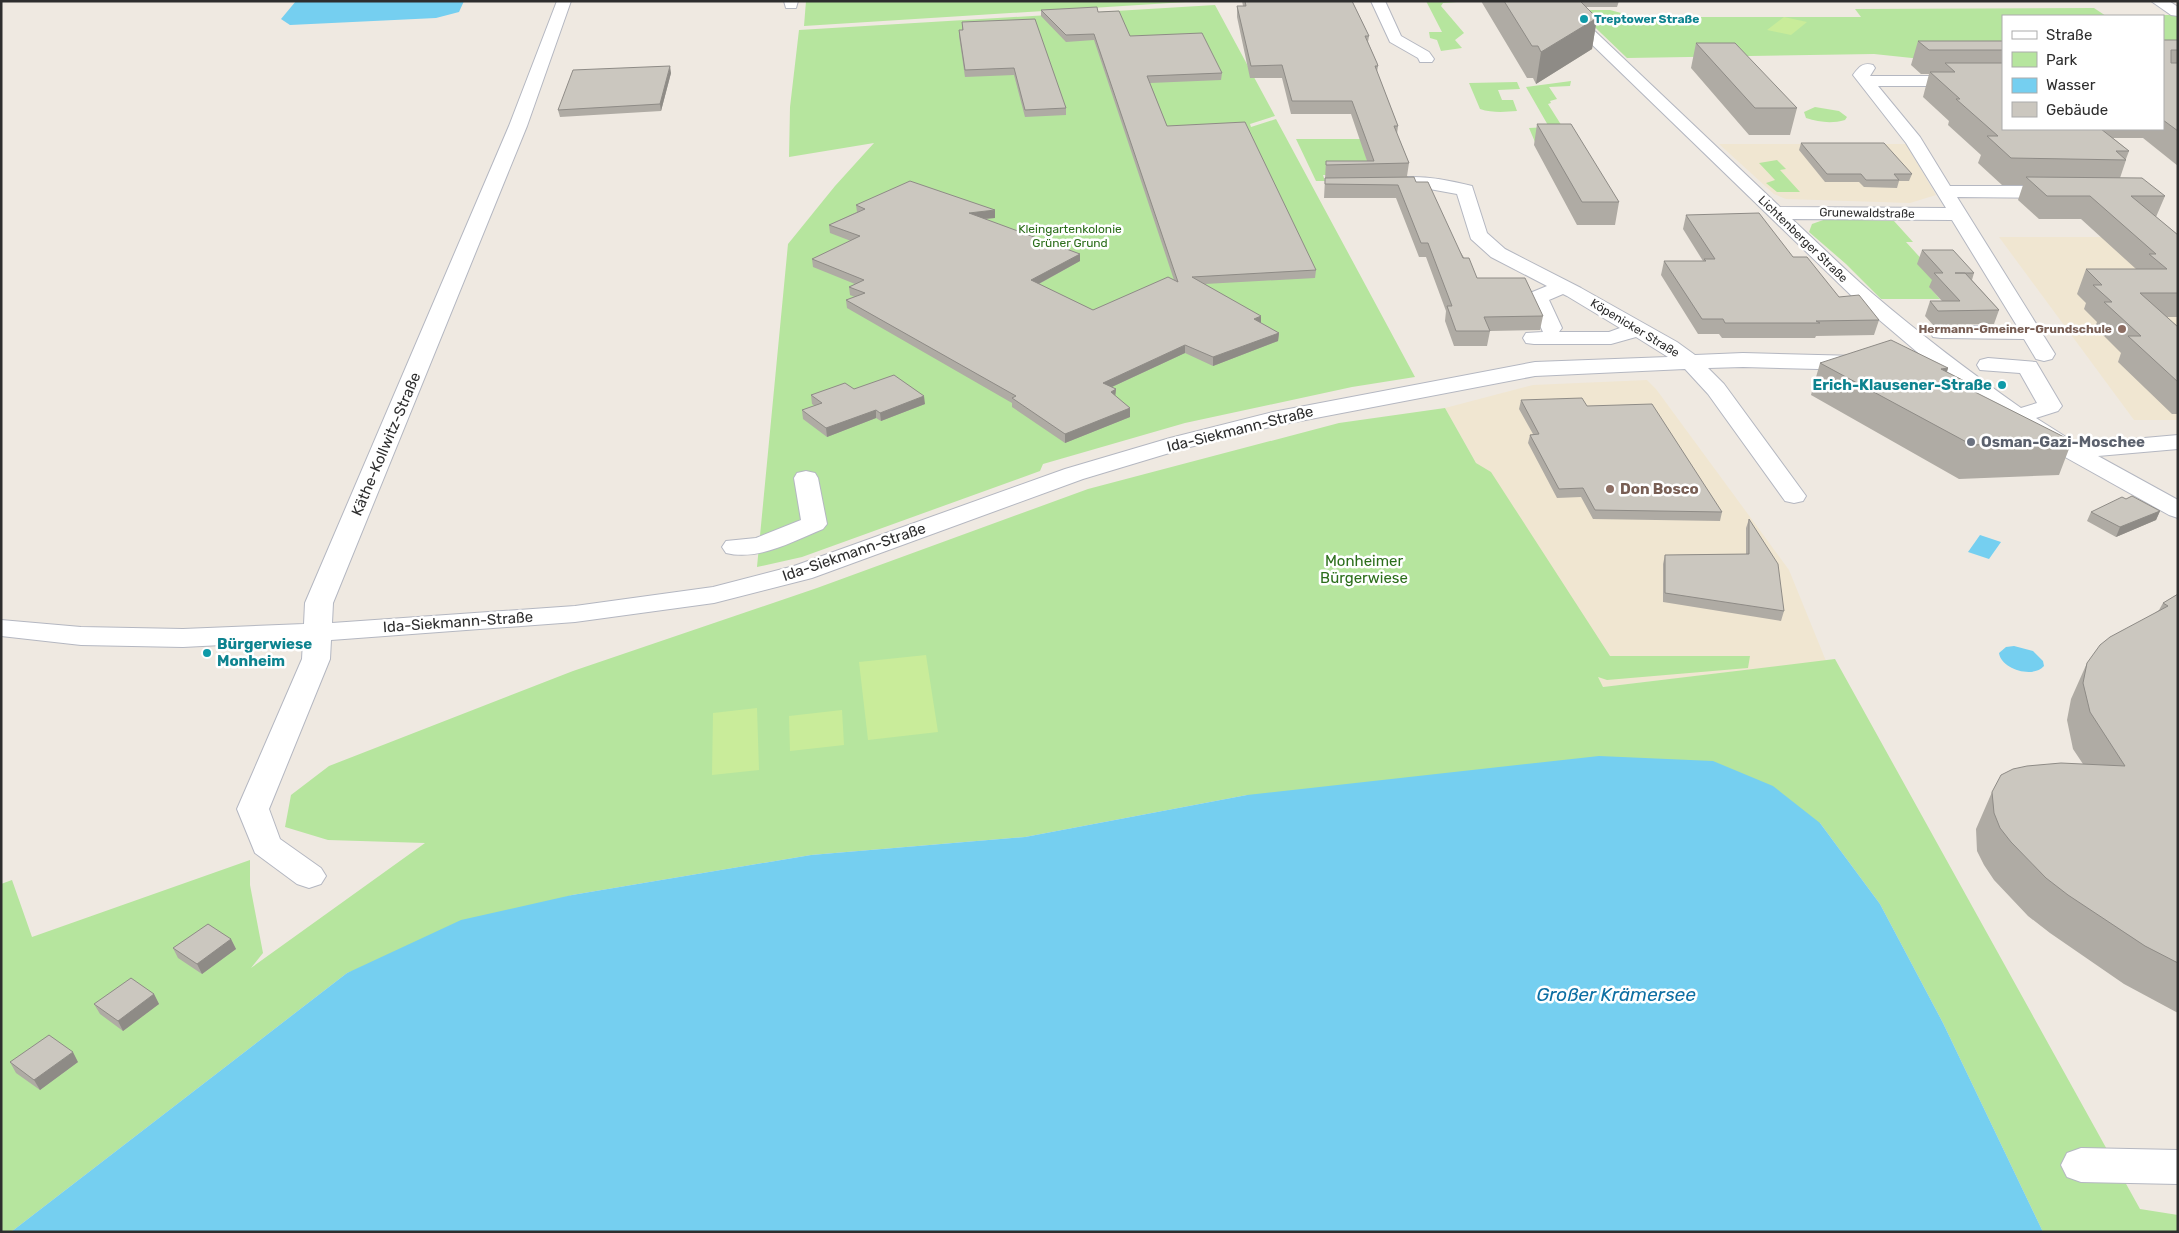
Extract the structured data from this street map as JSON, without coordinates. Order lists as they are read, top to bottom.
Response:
{
  "streets": {
    "street": [
      "Grunewaldstraße",
      "Lichtenberger Straße",
      "Köpenicker Straße",
      "Ida-Siekmann-Straße",
      "Käthe-Kollwitz-Straße"
    ]
  },
  "crossings": [
    ["Grunewaldstraße", "Lichtenberger Straße"],
    ["Lichtenberger Straße", "Köpenicker Straße"],
    ["Köpenicker Straße", "Ida-Siekmann-Straße"],
    ["Ida-Siekmann-Straße", "Käthe-Kollwitz-Straße"]
  ],
  "water": ["Großer Krämersee"],
  "parks": ["Kleingartenkolonie Grüner Grund", "Monheimer Bürgerwiese"],
  "places": [
    "Treptower Straße",
    "Hermann-Gmeiner-Grundschule",
    "Erich-Klausener-Straße",
    "Osman-Gazi-Moschee",
    "Don Bosco",
    "Bürgerwiese Monheim"
  ],
  "legend": [
    "Straße",
    "Park",
    "Wasser",
    "Gebäude"
  ]
}
